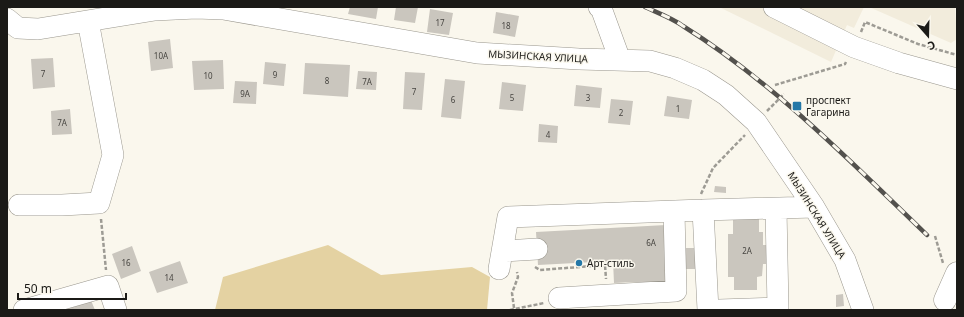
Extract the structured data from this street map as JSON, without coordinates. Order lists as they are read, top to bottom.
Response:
{
  "streets": {
    "street": ["МЫЗИНСКАЯ УЛИЦА"]
  },
  "places": {
    "transit": ["проспект Гагарина"],
    "other": ["Арт-стиль"]
  },
  "house_numbers": [
    "17",
    "18",
    "10А",
    "7",
    "9",
    "10",
    "8",
    "7А",
    "7",
    "9А",
    "5",
    "3",
    "6",
    "1",
    "2",
    "7А",
    "4",
    "6А",
    "2А",
    "16",
    "14"
  ],
  "scale_bar": "50 m",
  "north": "bottom"
}
